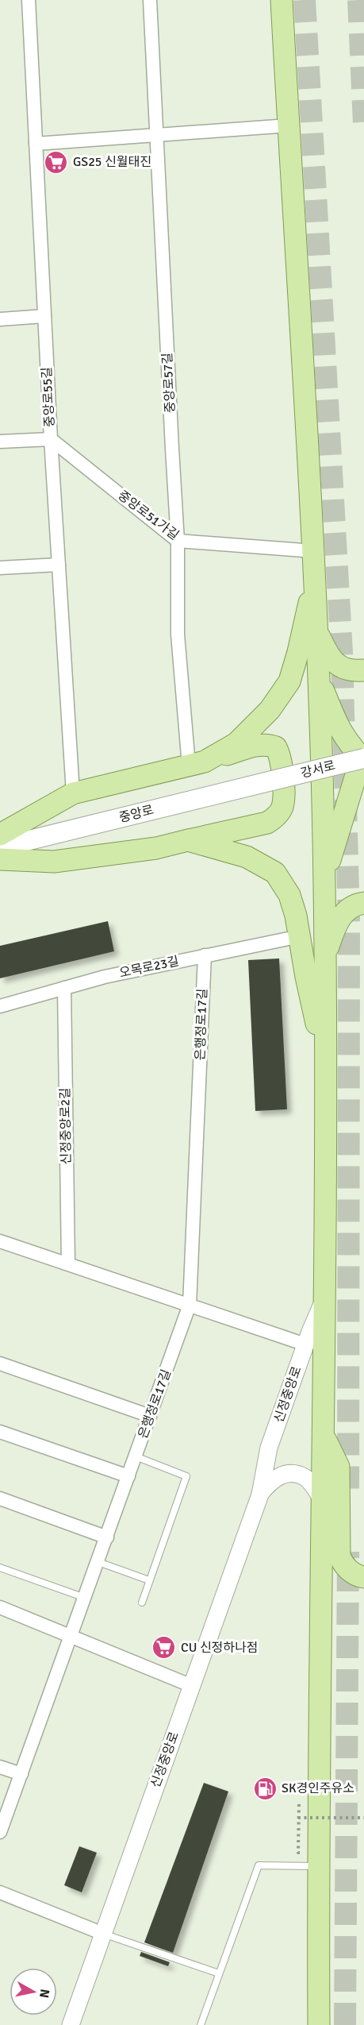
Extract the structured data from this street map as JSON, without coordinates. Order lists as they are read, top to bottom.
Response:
{
  "streets": {
    "main road": ["강서로", "중앙로"],
    "street": [
      "중앙로57길",
      "중앙로55길",
      "중앙로51가길",
      "오목로23길",
      "은행정로17길",
      "신정중앙로2길",
      "신정중앙로"
    ]
  },
  "crossings": [
    ["중앙로57길", "중앙로51가길"],
    ["중앙로55길", "중앙로51가길"],
    ["강서로", "중앙로"],
    ["오목로23길", "은행정로17길"],
    ["오목로23길", "신정중앙로2길"]
  ],
  "places": {
    "supermarket": ["GS25 신월태진", "CU 신정하나점"],
    "fuel station": ["SK경인주유소"]
  },
  "north": "right"
}
